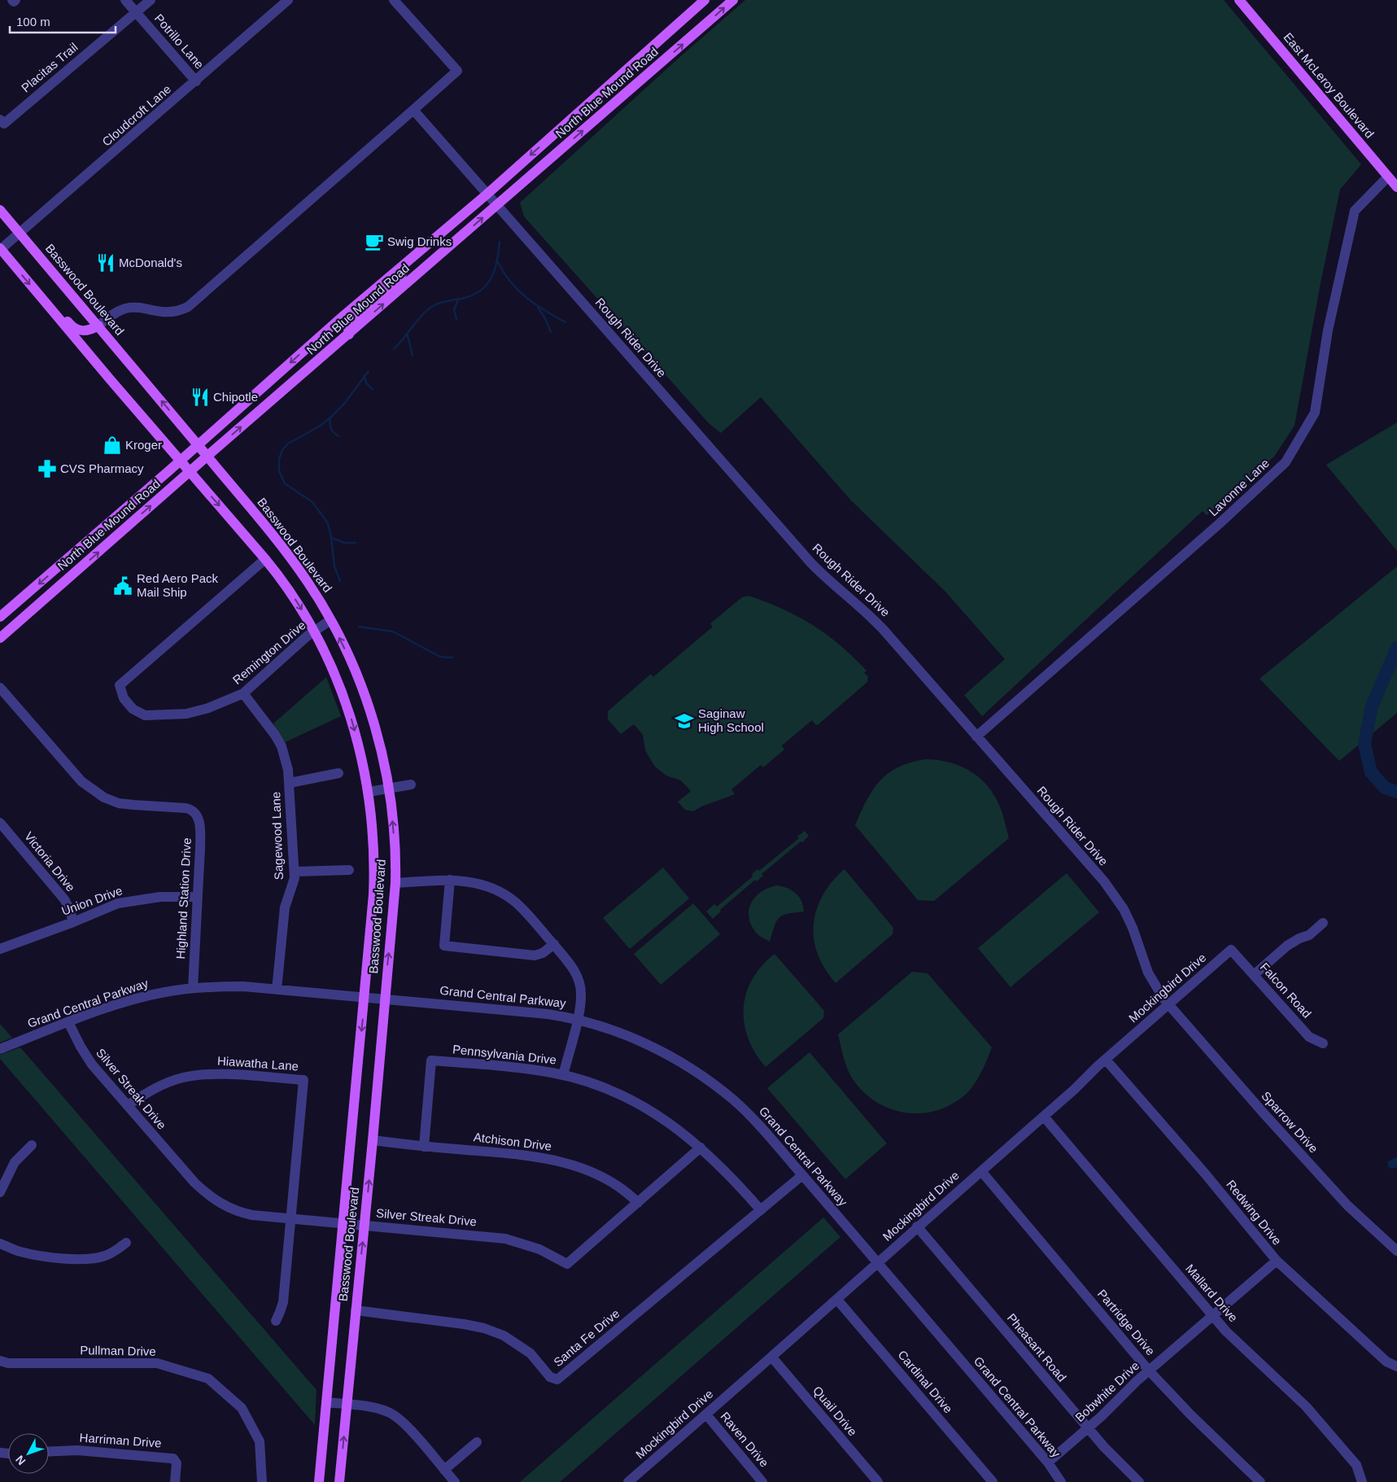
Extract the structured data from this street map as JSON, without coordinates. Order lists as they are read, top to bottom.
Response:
{
  "streets": {
    "main road": ["East McLeroy Boulevard", "North Blue Mound Road", "Basswood Boulevard"],
    "street": [
      "Potrillo Lane",
      "Placitas Trail",
      "Cloudcroft Lane",
      "Rough Rider Drive",
      "Lavonne Lane",
      "Remington Drive",
      "Sagewood Lane",
      "Victoria Drive",
      "Highland Station Drive",
      "Union Drive",
      "Mockingbird Drive",
      "Falcon Road",
      "Grand Central Parkway",
      "Pennsylvania Drive",
      "Hiawatha Lane",
      "Silver Streak Drive",
      "Sparrow Drive",
      "Atchison Drive",
      "Redwing Drive",
      "Mallard Drive",
      "Partridge Drive",
      "Santa Fe Drive",
      "Pheasant Road",
      "Pullman Drive",
      "Cardinal Drive",
      "Bobwhite Drive",
      "Quail Drive",
      "Raven Drive",
      "Harriman Drive"
    ]
  },
  "crossings": [
    ["Potrillo Lane", "Placitas Trail"],
    ["Potrillo Lane", "Cloudcroft Lane"],
    ["East McLeroy Boulevard", "Lavonne Lane"],
    ["North Blue Mound Road", "Basswood Boulevard"],
    ["North Blue Mound Road", "Rough Rider Drive"],
    ["Cloudcroft Lane", "Basswood Boulevard"],
    ["Basswood Boulevard", "Remington Drive"],
    ["Basswood Boulevard", "Grand Central Parkway"],
    ["Basswood Boulevard", "Silver Streak Drive"],
    ["Basswood Boulevard", "Atchison Drive"],
    ["Basswood Boulevard", "Santa Fe Drive"],
    ["Rough Rider Drive", "Lavonne Lane"],
    ["Rough Rider Drive", "Mockingbird Drive"],
    ["Rough Rider Drive", "Sparrow Drive"],
    ["Remington Drive", "Sagewood Lane"],
    ["Sagewood Lane", "Grand Central Parkway"],
    ["Victoria Drive", "Union Drive"],
    ["Highland Station Drive", "Union Drive"],
    ["Highland Station Drive", "Grand Central Parkway"],
    ["Mockingbird Drive", "Falcon Road"],
    ["Mockingbird Drive", "Grand Central Parkway"],
    ["Mockingbird Drive", "Sparrow Drive"],
    ["Mockingbird Drive", "Redwing Drive"],
    ["Mockingbird Drive", "Mallard Drive"],
    ["Mockingbird Drive", "Partridge Drive"],
    ["Mockingbird Drive", "Pheasant Road"],
    ["Mockingbird Drive", "Cardinal Drive"],
    ["Mockingbird Drive", "Quail Drive"],
    ["Mockingbird Drive", "Raven Drive"],
    ["Grand Central Parkway", "Silver Streak Drive"],
    ["Grand Central Parkway", "Santa Fe Drive"],
    ["Grand Central Parkway", "Bobwhite Drive"],
    ["Pennsylvania Drive", "Silver Streak Drive"],
    ["Pennsylvania Drive", "Atchison Drive"],
    ["Pennsylvania Drive", "Santa Fe Drive"],
    ["Hiawatha Lane", "Silver Streak Drive"],
    ["Silver Streak Drive", "Atchison Drive"],
    ["Redwing Drive", "Bobwhite Drive"],
    ["Mallard Drive", "Bobwhite Drive"],
    ["Partridge Drive", "Bobwhite Drive"],
    ["Pheasant Road", "Bobwhite Drive"]
  ],
  "places": {
    "cafe": ["Swig Drinks"],
    "restaurant": ["McDonald's", "Chipotle"],
    "shop": ["Kroger"],
    "pharmacy": ["CVS Pharmacy"],
    "public building": ["Red Aero Pack Mail Ship"],
    "school or university": ["Saginaw High School"]
  },
  "scale_bar": "100 m",
  "north": "bottom left"
}
